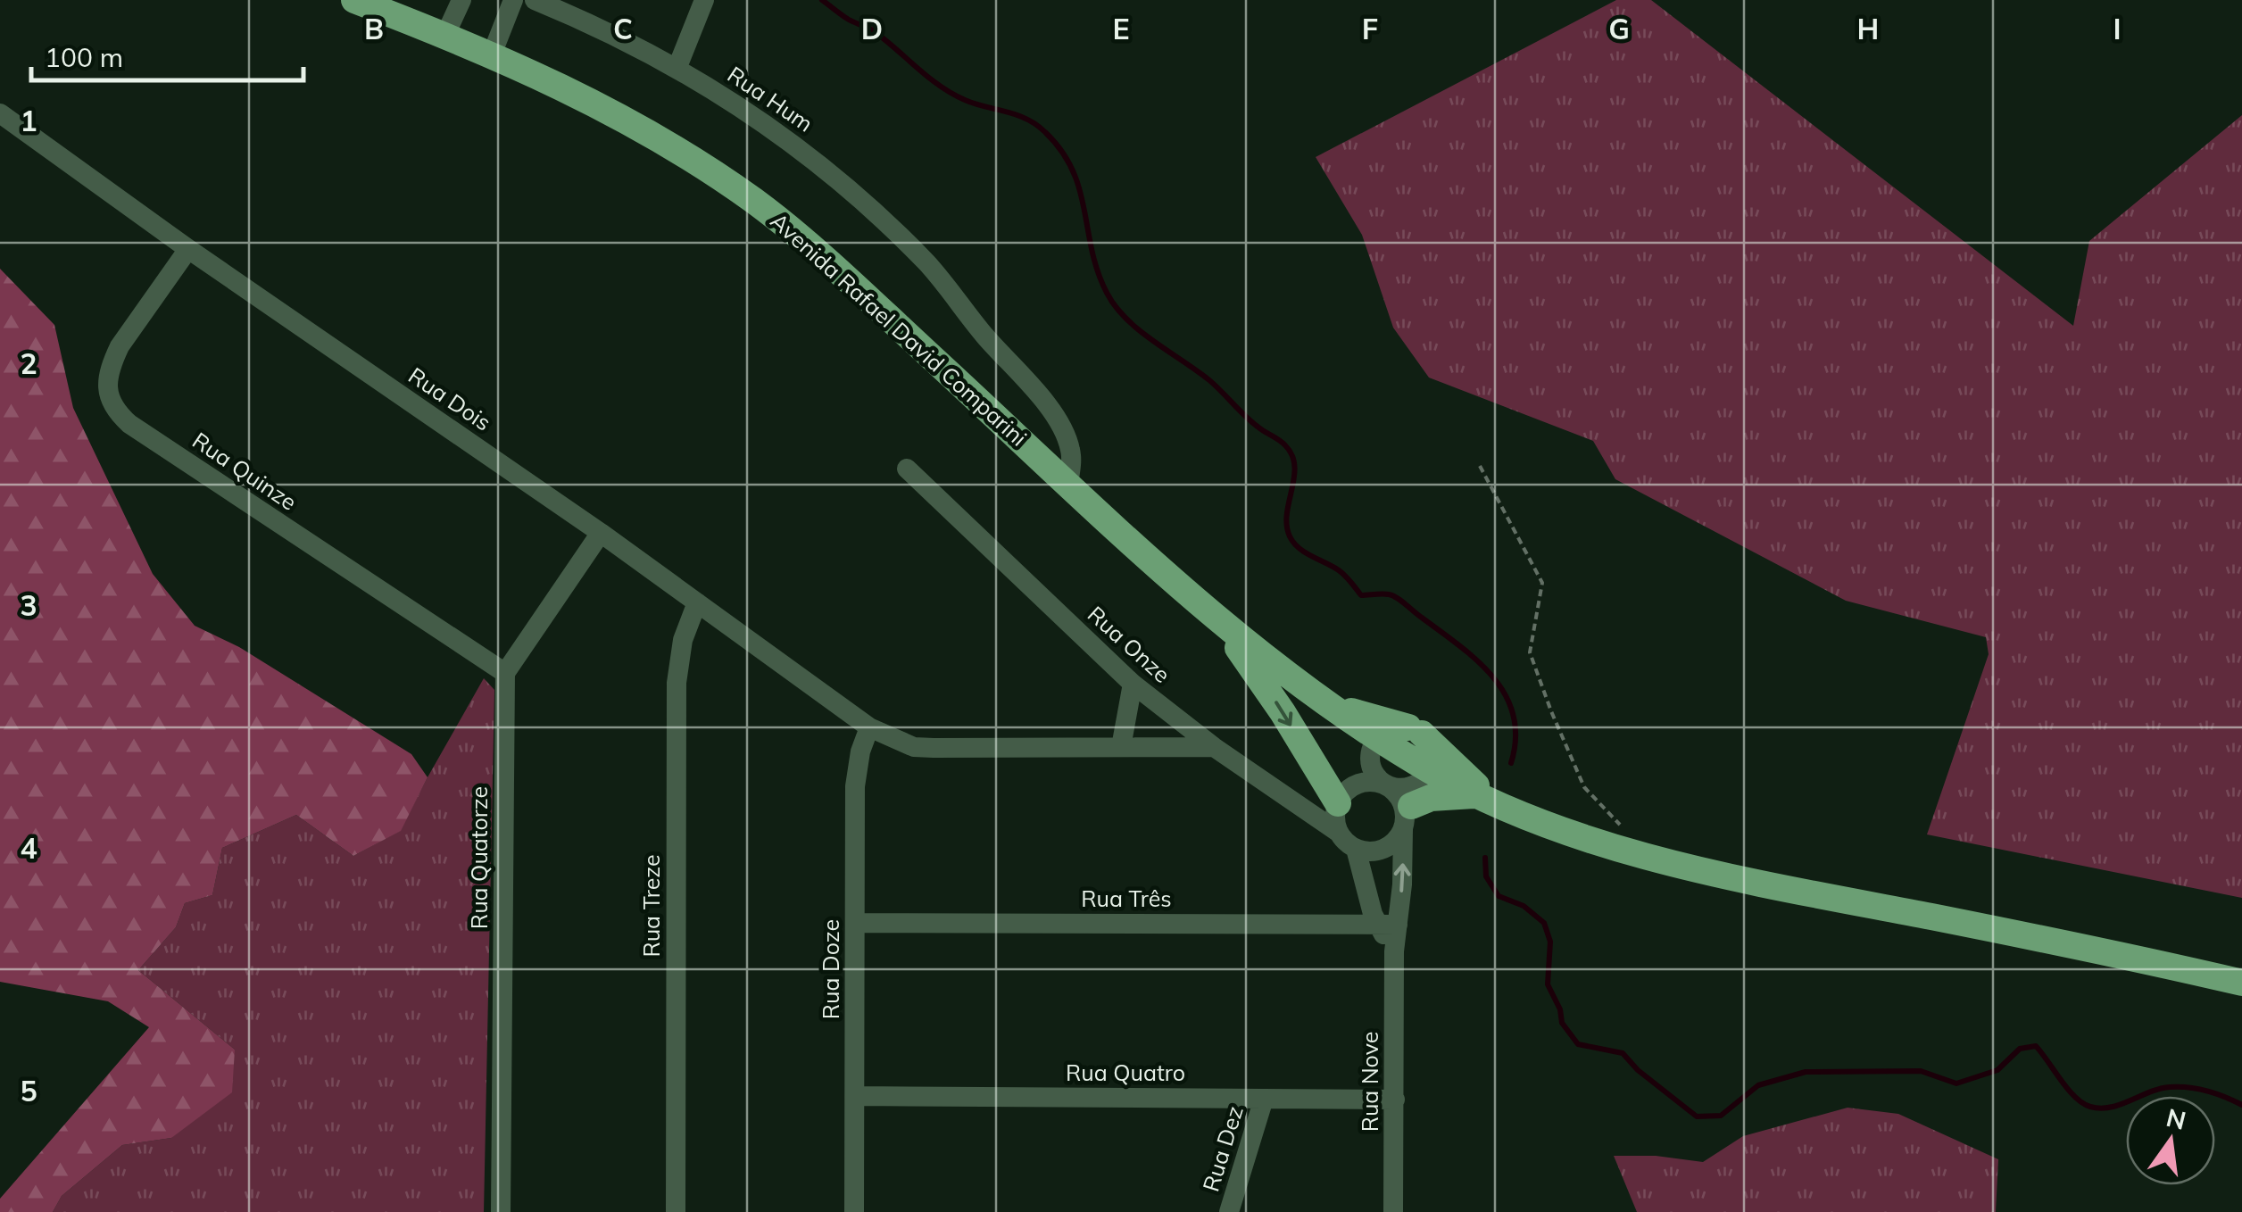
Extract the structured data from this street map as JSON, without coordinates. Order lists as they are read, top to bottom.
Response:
{
  "streets": {
    "main road": ["Avenida Rafael David Comparini"],
    "street": [
      "Rua Hum",
      "Rua Dois",
      "Rua Quinze",
      "Rua Onze",
      "Rua Quatorze",
      "Rua Três",
      "Rua Treze",
      "Rua Doze",
      "Rua Quatro",
      "Rua Nove",
      "Rua Dez"
    ]
  },
  "crossings": [
    ["Rua Hum", "Avenida Rafael David Comparini"],
    ["Rua Dois", "Rua Quinze"],
    ["Rua Dois", "Rua Onze"],
    ["Rua Dois", "Rua Treze"],
    ["Rua Dois", "Rua Doze"],
    ["Rua Quinze", "Rua Quatorze"],
    ["Rua Onze", "Rua Nove"],
    ["Rua Três", "Rua Doze"],
    ["Rua Três", "Rua Nove"],
    ["Rua Doze", "Rua Quatro"],
    ["Rua Quatro", "Rua Nove"],
    ["Rua Quatro", "Rua Dez"]
  ],
  "scale_bar": "100 m",
  "north": "top",
  "grid": {
    "columns": [
      "B",
      "C",
      "D",
      "E",
      "F",
      "G",
      "H",
      "I"
    ],
    "rows": [
      "1",
      "2",
      "3",
      "4",
      "5"
    ]
  }
}
